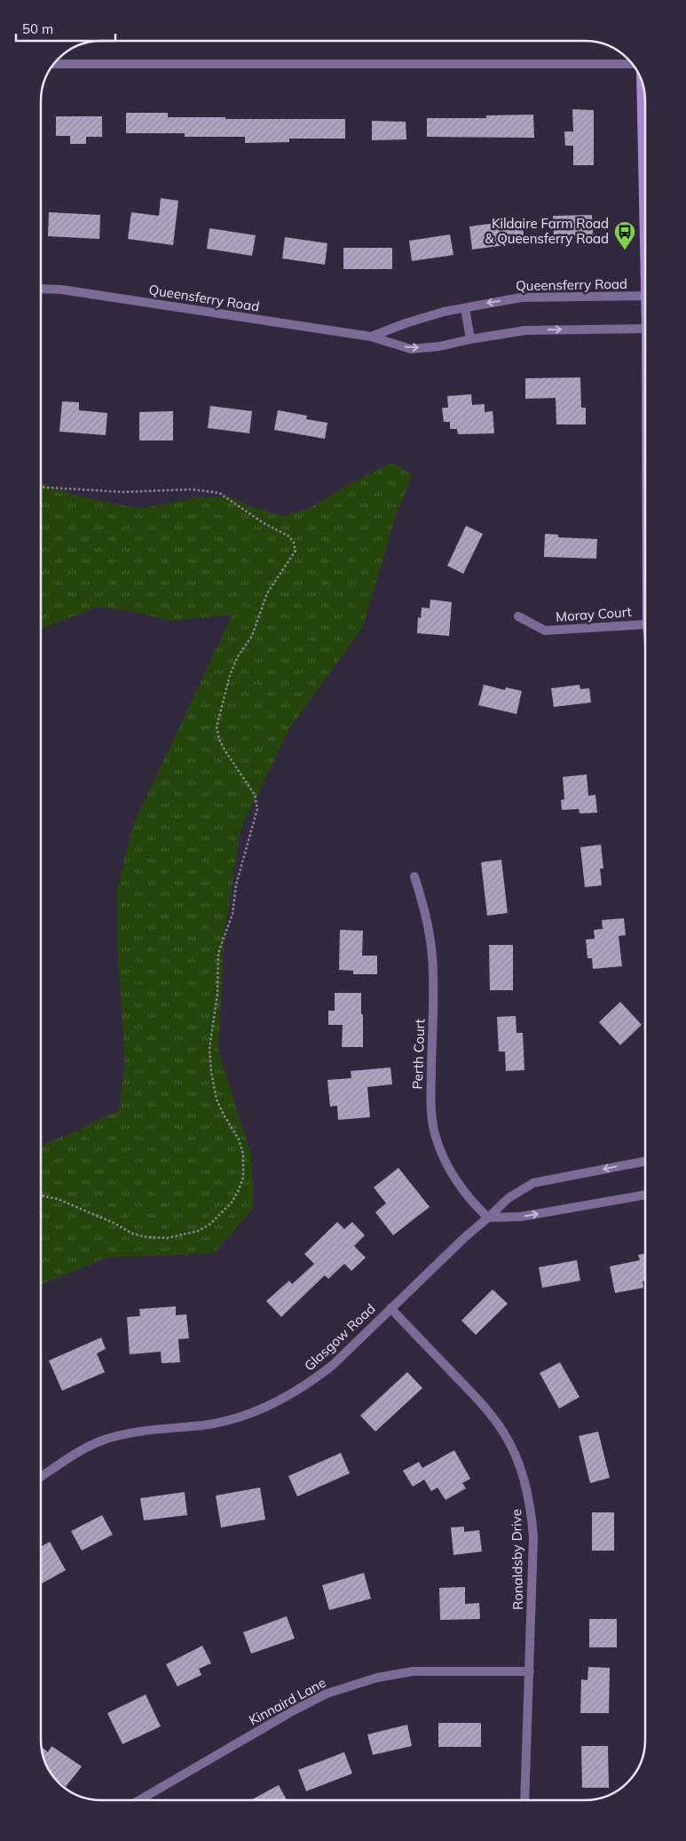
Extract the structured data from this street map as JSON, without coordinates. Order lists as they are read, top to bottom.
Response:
{
  "streets": {
    "street": [
      "Queensferry Road",
      "Moray Court",
      "Perth Court",
      "Glasgow Road",
      "Ronaldsby Drive",
      "Kinnaird Lane"
    ]
  },
  "crossings": [
    ["Perth Court", "Glasgow Road"],
    ["Glasgow Road", "Ronaldsby Drive"],
    ["Ronaldsby Drive", "Kinnaird Lane"]
  ],
  "places": {
    "bus stop": ["Kildaire Farm Road & Queensferry Road"]
  },
  "scale_bar": "50 m"
}
